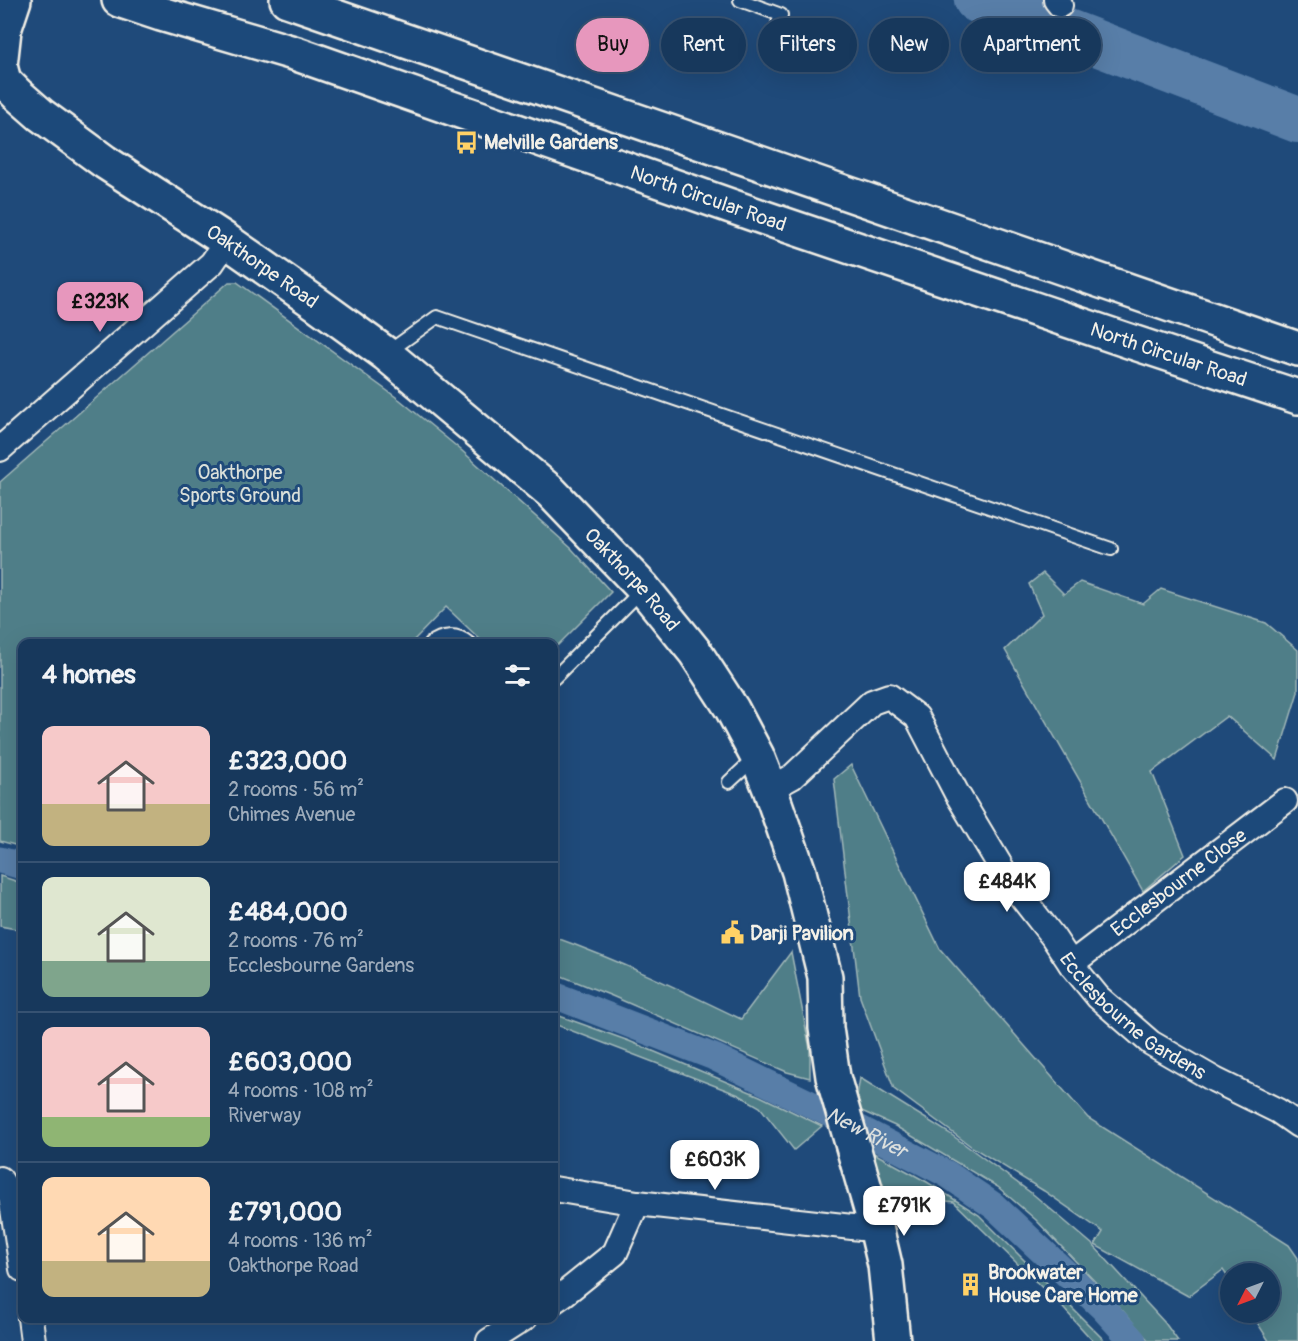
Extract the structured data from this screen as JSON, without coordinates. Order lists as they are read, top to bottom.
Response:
{
  "streets": {
    "main road": ["North Circular Road", "Oakthorpe Road"],
    "street": ["Ecclesbourne Close", "Ecclesbourne Gardens"]
  },
  "crossings": [
    ["Oakthorpe Road", "Ecclesbourne Gardens"],
    ["Ecclesbourne Close", "Ecclesbourne Gardens"]
  ],
  "water": ["New River"],
  "parks": ["Oakthorpe Sports Ground"],
  "places": {
    "bus stop": ["Melville Gardens"],
    "public building": ["Darji Pavilion"],
    "building": ["Brookwater House Care Home"]
  },
  "north": "bottom left",
  "page": {
    "chip": [
      "Buy",
      "Rent",
      "Filters",
      "New",
      "Apartment"
    ],
    "price": [
      "£323K",
      "£484K",
      "£603K",
      "£791K"
    ],
    "heading": "4 homes",
    "list": [
      {
        "name": "£323,000",
        "note": "2 rooms · 56 m² · Chimes Avenue"
      },
      {
        "name": "£484,000",
        "note": "2 rooms · 76 m² · Ecclesbourne Gardens"
      },
      {
        "name": "£603,000",
        "note": "4 rooms · 108 m² · Riverway"
      },
      {
        "name": "£791,000",
        "note": "4 rooms · 136 m² · Oakthorpe Road"
      }
    ]
  }
}
